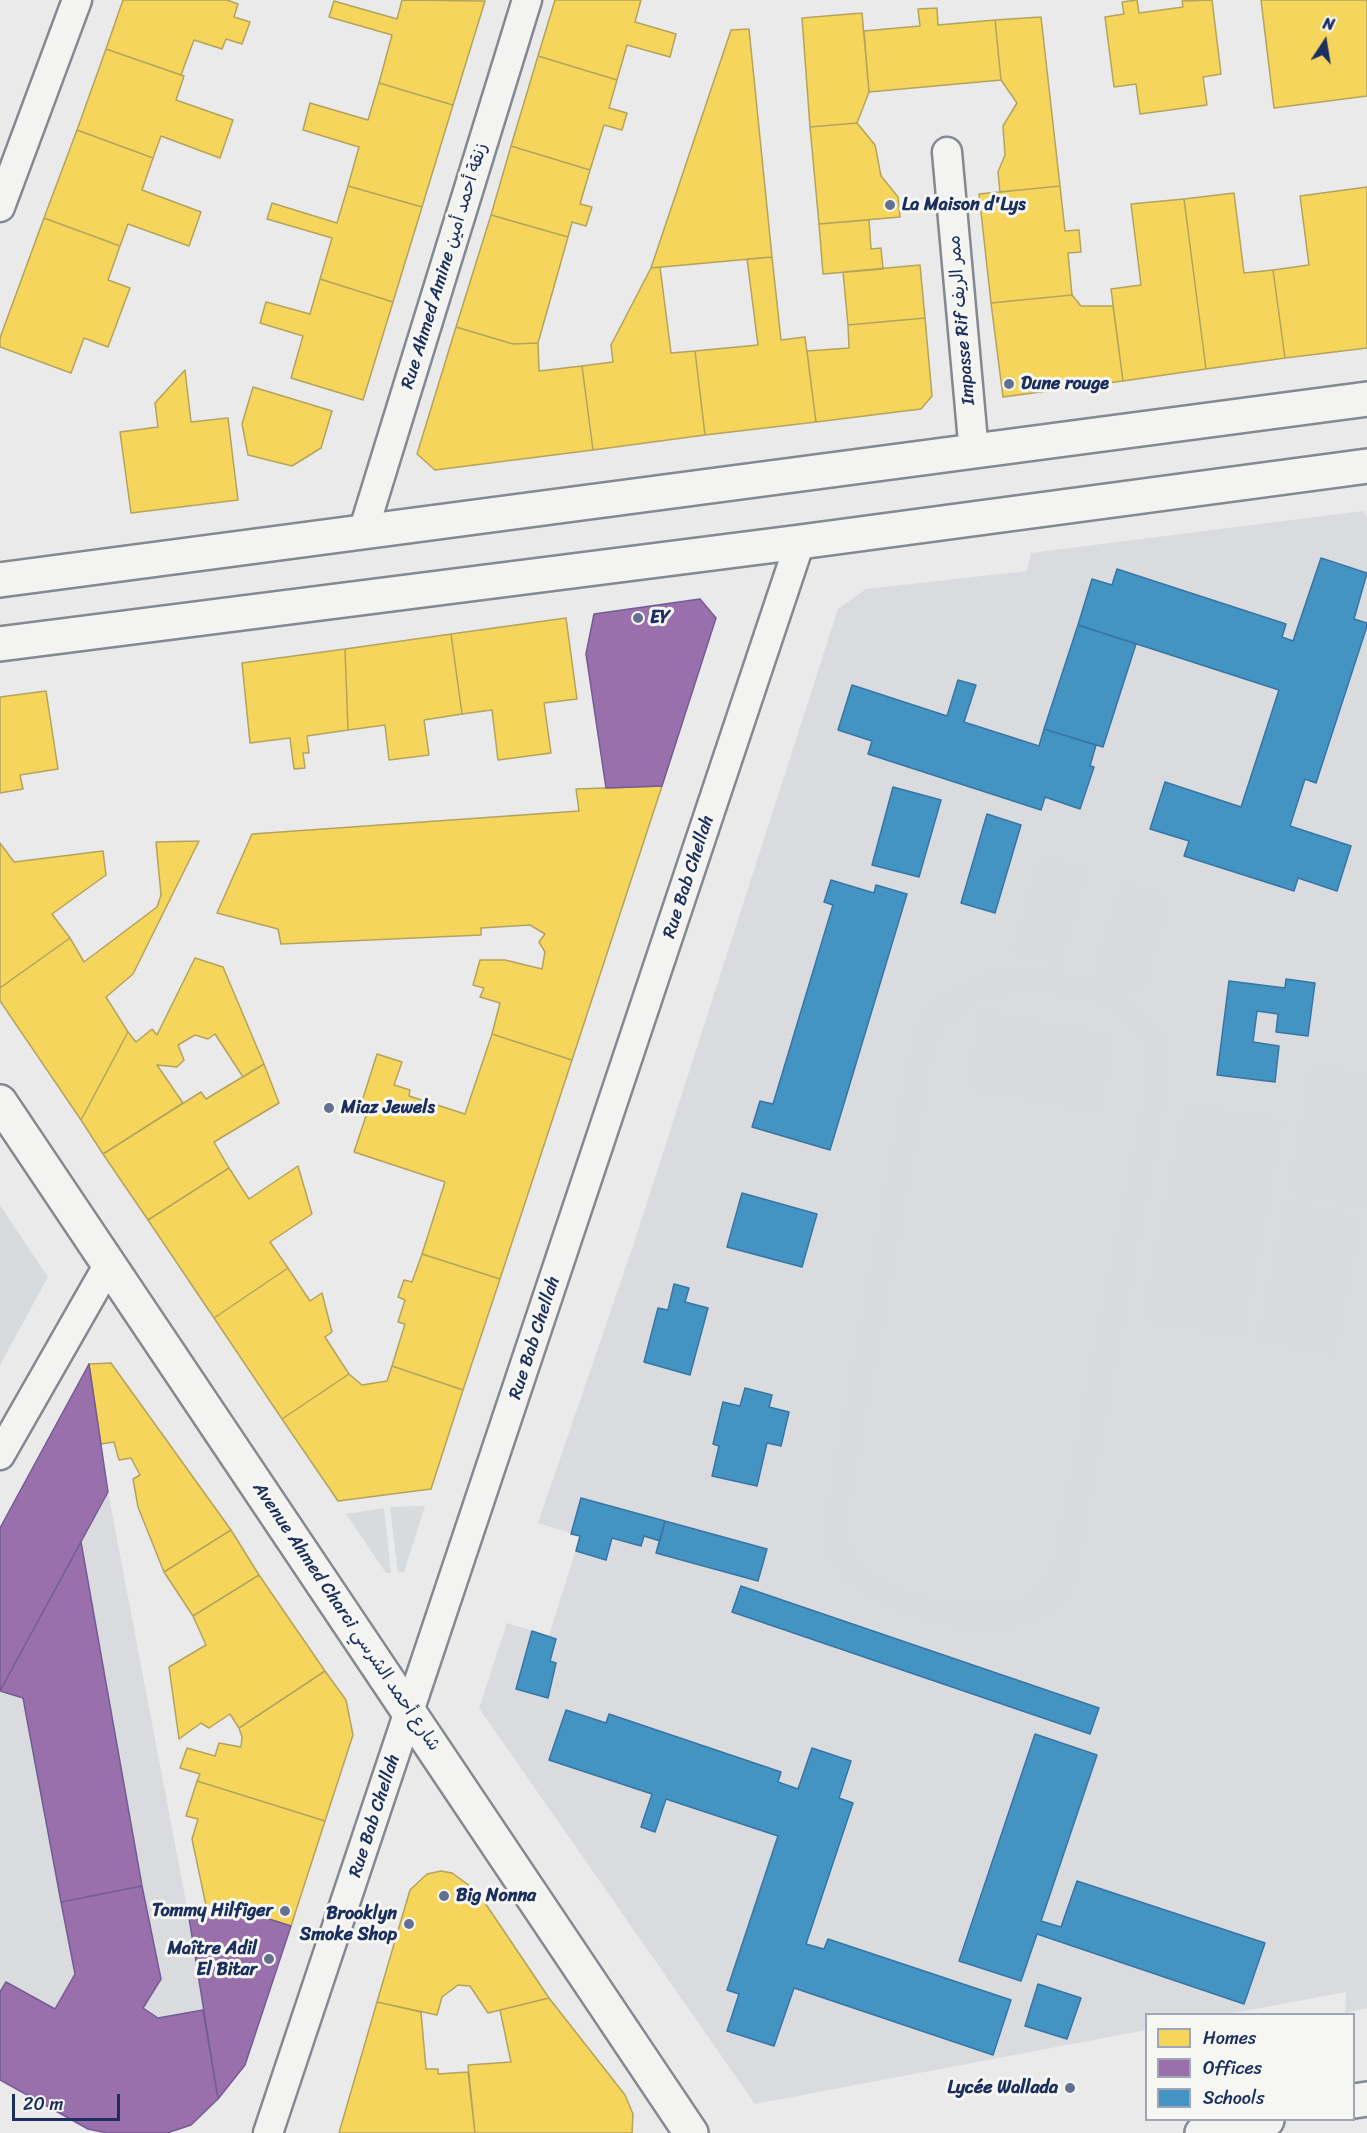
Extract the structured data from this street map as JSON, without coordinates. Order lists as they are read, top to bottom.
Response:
{
  "streets": {
    "main road": ["Avenue Ahmed Charci شارع أحمد الشرسي"],
    "street": ["Rue Ahmed Amine زنقة أحمد أمين", "Impasse Rif ممر الريف", "Rue Bab Chellah"]
  },
  "crossings": [
    ["Rue Bab Chellah", "Avenue Ahmed Charci شارع أحمد الشرسي"]
  ],
  "places": [
    "La Maison d'Lys",
    "Dune rouge",
    "EY",
    "Miaz Jewels",
    "Big Nonna",
    "Tommy Hilfiger",
    "Brooklyn Smoke Shop",
    "Maître Adil El Bitar",
    "Lycée Wallada"
  ],
  "legend": ["Homes", "Offices", "Schools"],
  "scale_bar": "20 m",
  "north": "top"
}
